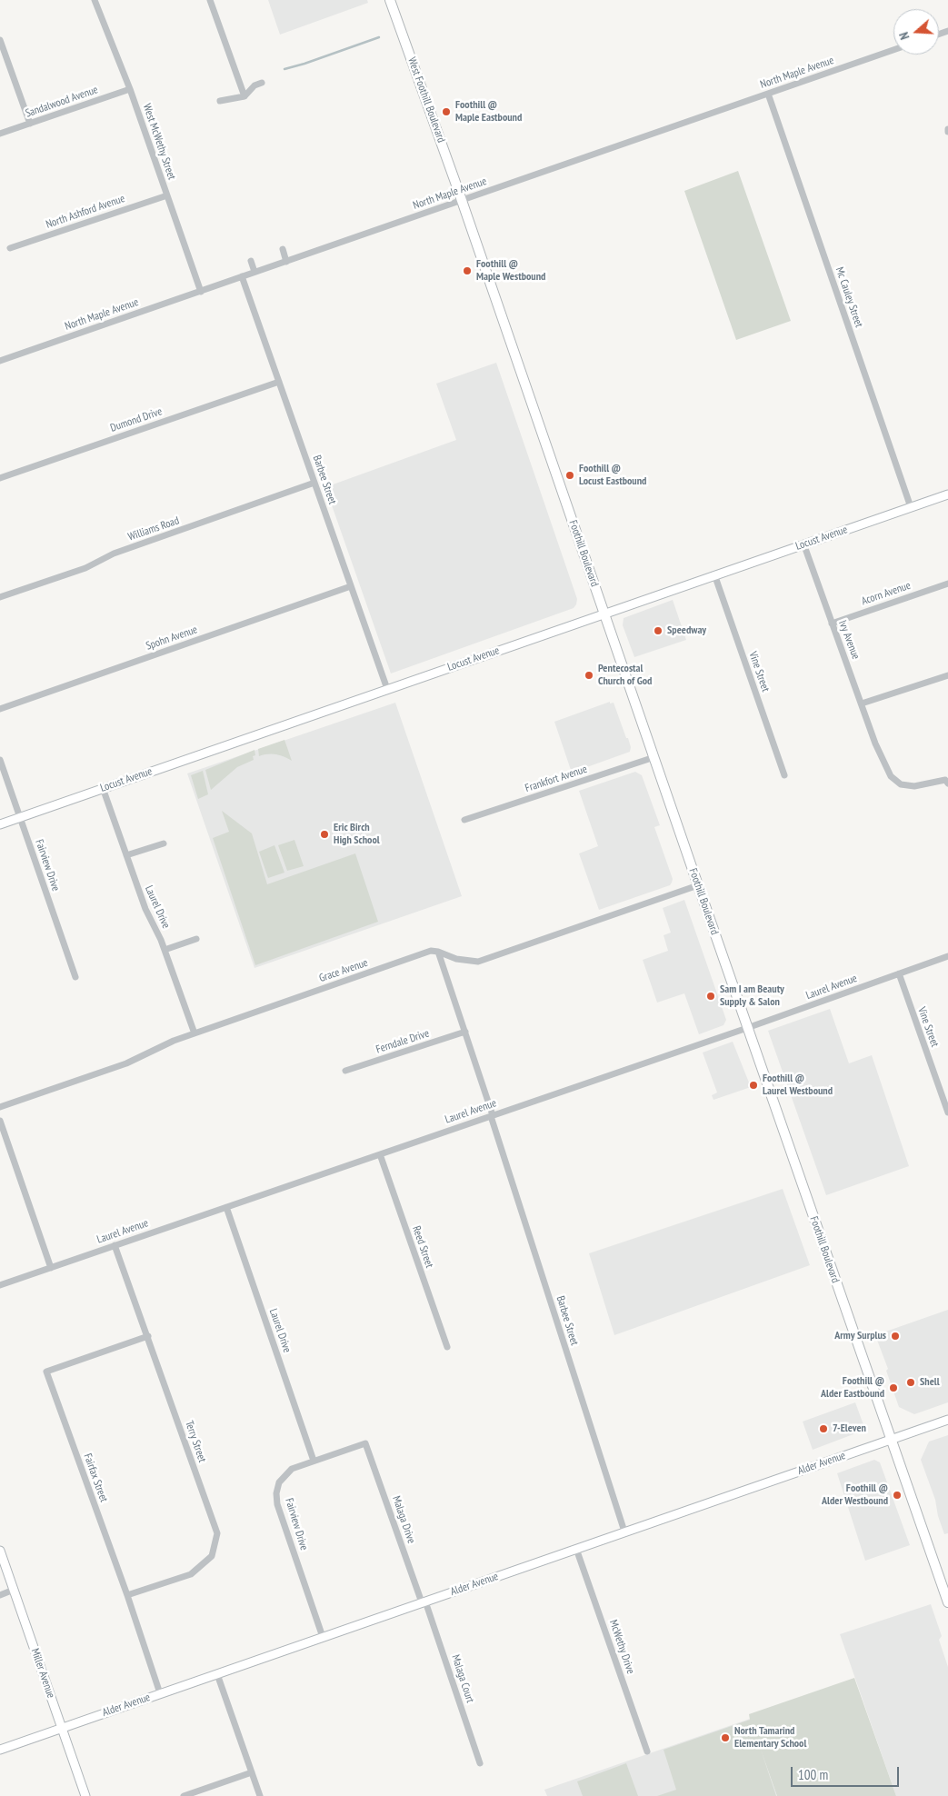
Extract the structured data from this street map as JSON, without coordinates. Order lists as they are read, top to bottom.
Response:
{
  "streets": {
    "main road": ["West Foothill Boulevard", "Foothill Boulevard"],
    "street": [
      "North Maple Avenue",
      "Sandalwood Avenue",
      "West McWethy Street",
      "North Ashford Avenue",
      "Mc Cauley Street",
      "Dumond Drive",
      "Barbee Street",
      "Williams Road",
      "Locust Avenue",
      "Acorn Avenue",
      "Spohn Avenue",
      "Ivy Avenue",
      "Vine Street",
      "Frankfort Avenue",
      "Fairview Drive",
      "Laurel Drive",
      "Grace Avenue",
      "Laurel Avenue",
      "Ferndale Drive",
      "Reed Street",
      "Terry Street",
      "Alder Avenue",
      "Fairfax Street",
      "Malaga Drive",
      "McWethy Drive",
      "Miller Avenue",
      "Malaga Court"
    ]
  },
  "crossings": [
    ["North Maple Avenue", "West Foothill Boulevard"],
    ["North Maple Avenue", "West McWethy Street"],
    ["North Maple Avenue", "Mc Cauley Street"],
    ["North Maple Avenue", "Barbee Street"],
    ["North Maple Avenue", "Foothill Boulevard"],
    ["West Foothill Boulevard", "Foothill Boulevard"],
    ["Sandalwood Avenue", "West McWethy Street"],
    ["West McWethy Street", "North Ashford Avenue"],
    ["Mc Cauley Street", "Locust Avenue"],
    ["Dumond Drive", "Barbee Street"],
    ["Barbee Street", "Williams Road"],
    ["Barbee Street", "Locust Avenue"],
    ["Barbee Street", "Spohn Avenue"],
    ["Barbee Street", "Grace Avenue"],
    ["Barbee Street", "Laurel Avenue"],
    ["Barbee Street", "Ferndale Drive"],
    ["Barbee Street", "Alder Avenue"],
    ["Locust Avenue", "Foothill Boulevard"],
    ["Locust Avenue", "Ivy Avenue"],
    ["Locust Avenue", "Vine Street"],
    ["Locust Avenue", "Fairview Drive"],
    ["Locust Avenue", "Laurel Drive"],
    ["Foothill Boulevard", "Frankfort Avenue"],
    ["Foothill Boulevard", "Laurel Avenue"],
    ["Foothill Boulevard", "Alder Avenue"],
    ["Acorn Avenue", "Ivy Avenue"],
    ["Vine Street", "Laurel Avenue"],
    ["Fairview Drive", "Laurel Drive"],
    ["Fairview Drive", "Alder Avenue"],
    ["Fairview Drive", "Malaga Drive"],
    ["Laurel Drive", "Grace Avenue"],
    ["Laurel Drive", "Laurel Avenue"],
    ["Laurel Avenue", "Reed Street"],
    ["Laurel Avenue", "Terry Street"],
    ["Terry Street", "Fairfax Street"],
    ["Alder Avenue", "Fairfax Street"],
    ["Alder Avenue", "Malaga Drive"],
    ["Alder Avenue", "McWethy Drive"],
    ["Alder Avenue", "Miller Avenue"],
    ["Alder Avenue", "Malaga Court"],
    ["Malaga Drive", "Malaga Court"]
  ],
  "places": [
    "Foothill @ Maple Eastbound",
    "Foothill @ Maple Westbound",
    "Foothill @ Locust Eastbound",
    "Speedway",
    "Pentecostal Church of God",
    "Eric Birch High School",
    "Sam I am Beauty Supply & Salon",
    "Foothill @ Laurel Westbound",
    "Army Surplus",
    "Shell",
    "Foothill @ Alder Eastbound",
    "7-Eleven",
    "Foothill @ Alder Westbound",
    "North Tamarind Elementary School"
  ],
  "scale_bar": "100 m",
  "north": "left"
}
